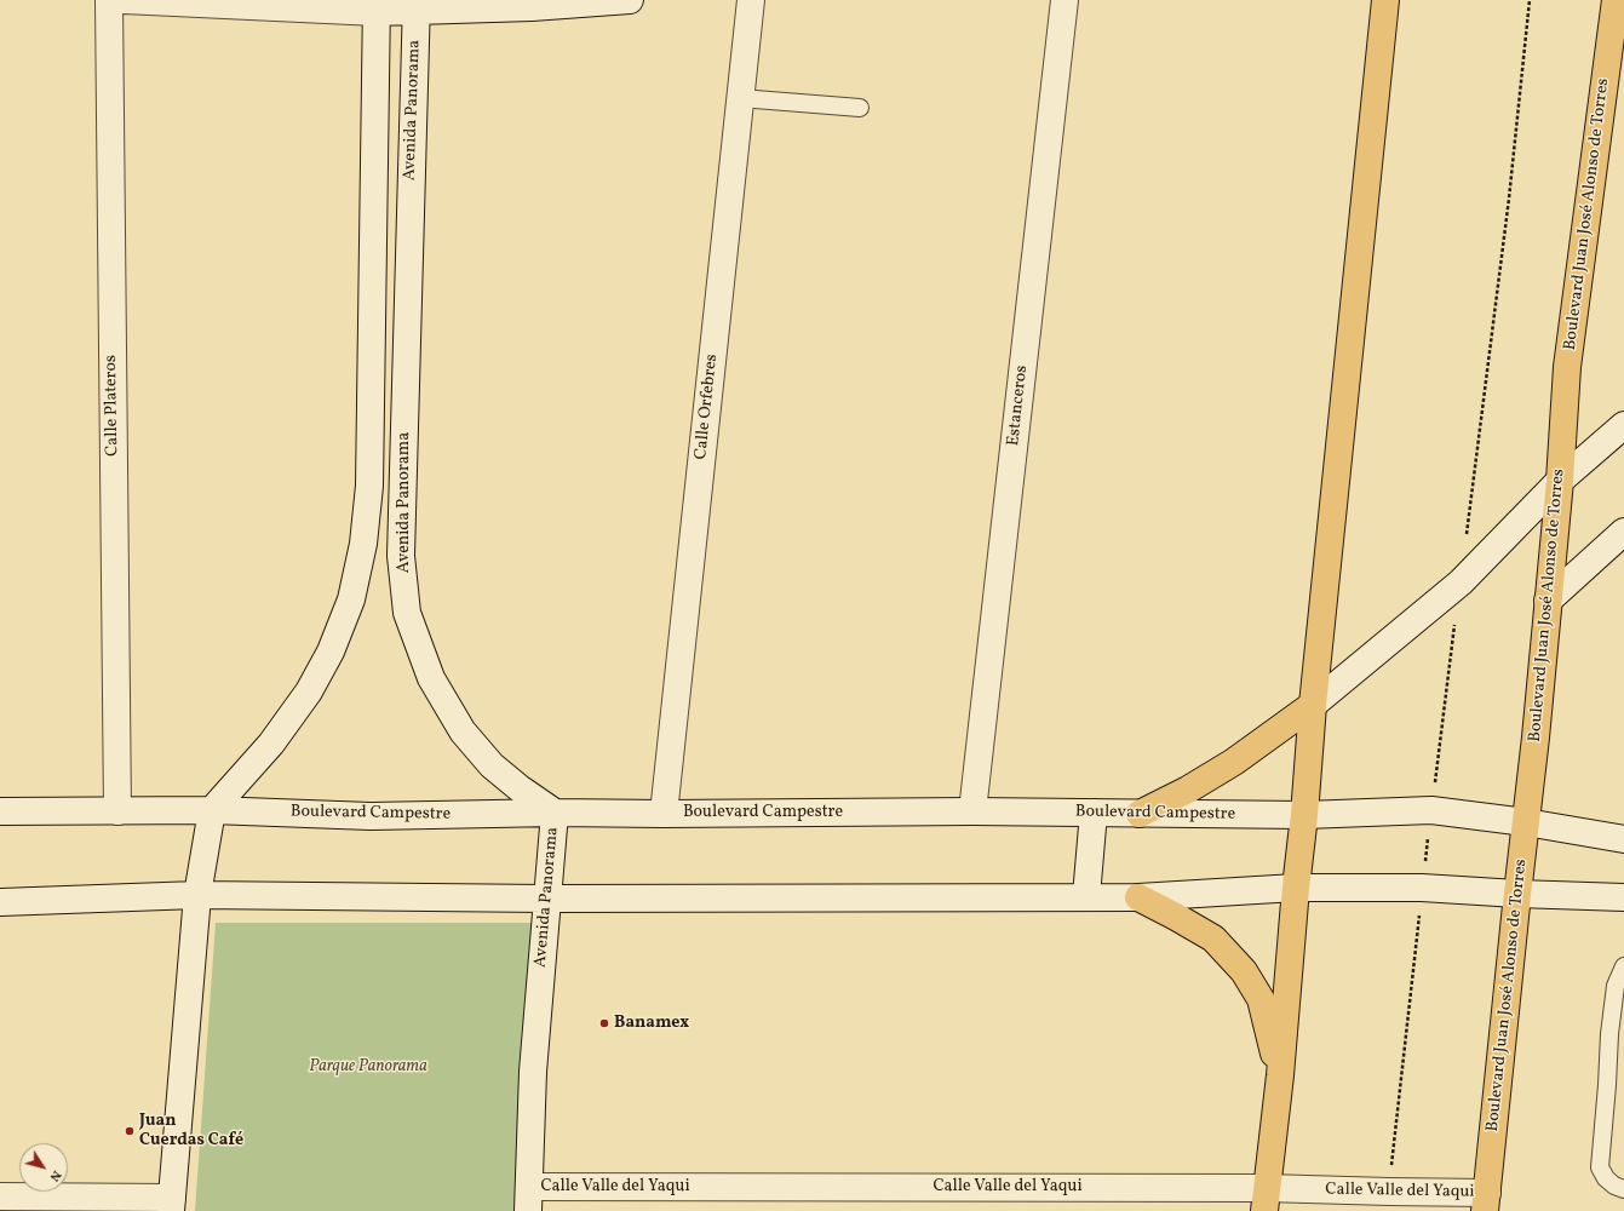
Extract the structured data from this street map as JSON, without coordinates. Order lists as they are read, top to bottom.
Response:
{
  "streets": {
    "main road": ["Boulevard Juan José Alonso de Torres"],
    "street": [
      "Avenida Panorama",
      "Calle Plateros",
      "Estanceros",
      "Calle Orfebres",
      "Boulevard Campestre",
      "Calle Valle del Yaqui"
    ]
  },
  "crossings": [
    ["Avenida Panorama", "Boulevard Campestre"],
    ["Avenida Panorama", "Calle Valle del Yaqui"],
    ["Boulevard Juan José Alonso de Torres", "Boulevard Campestre"],
    ["Boulevard Juan José Alonso de Torres", "Calle Valle del Yaqui"],
    ["Calle Plateros", "Boulevard Campestre"],
    ["Estanceros", "Boulevard Campestre"],
    ["Calle Orfebres", "Boulevard Campestre"]
  ],
  "parks": ["Parque Panorama"],
  "places": ["Banamex", "Juan Cuerdas Café"],
  "north": "bottom right"
}
